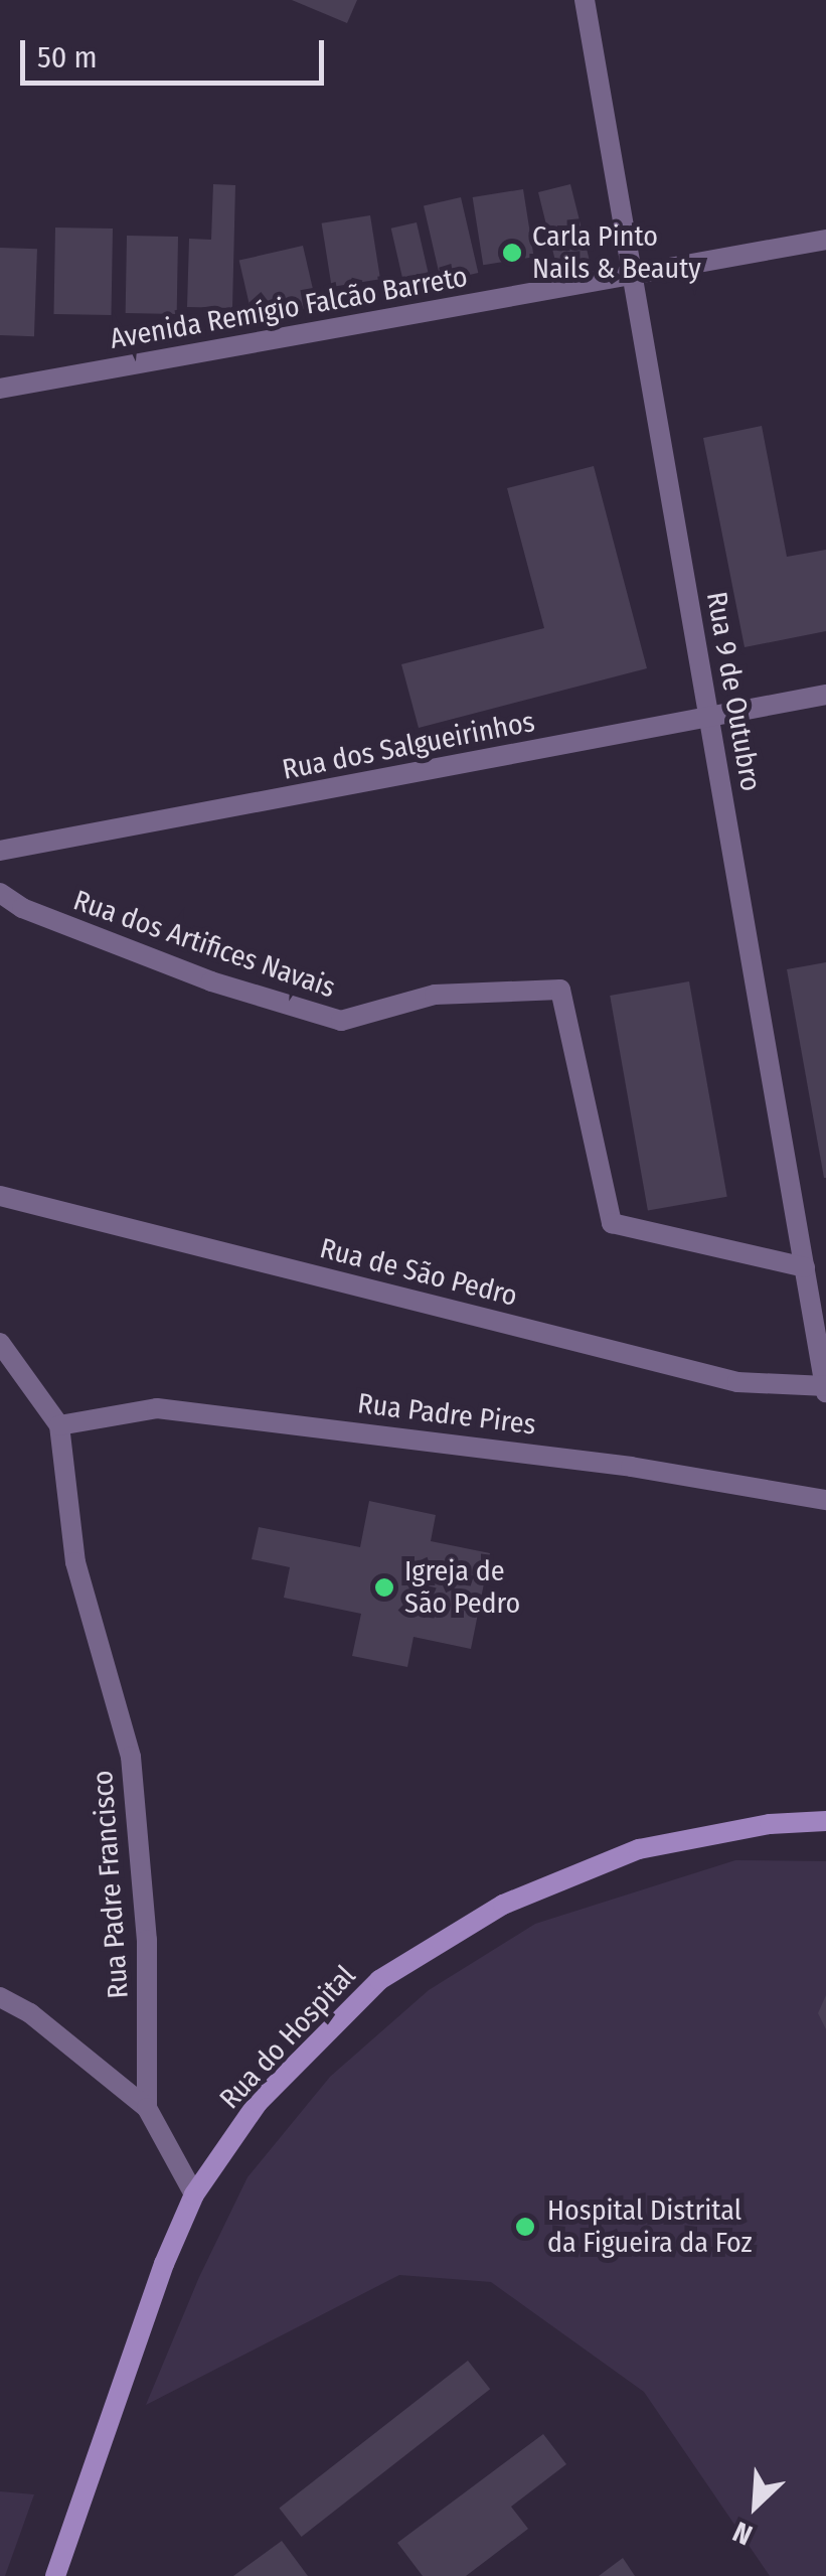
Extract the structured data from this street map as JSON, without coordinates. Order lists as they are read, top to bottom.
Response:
{
  "streets": {
    "street": [
      "Avenida Remígio Falcão Barreto",
      "Rua 9 de Outubro",
      "Rua dos Salgueirinhos",
      "Rua dos Artifices Navais",
      "Rua de São Pedro",
      "Rua Padre Pires",
      "Rua Padre Francisco",
      "Rua do Hospital"
    ]
  },
  "crossings": [
    ["Avenida Remígio Falcão Barreto", "Rua 9 de Outubro"],
    ["Rua 9 de Outubro", "Rua dos Salgueirinhos"],
    ["Rua 9 de Outubro", "Rua dos Artifices Navais"],
    ["Rua 9 de Outubro", "Rua de São Pedro"],
    ["Rua Padre Pires", "Rua Padre Francisco"]
  ],
  "places": ["Carla Pinto Nails & Beauty", "Igreja de São Pedro", "Hospital Distrital da Figueira da Foz"],
  "scale_bar": "50 m",
  "north": "bottom left"
}
